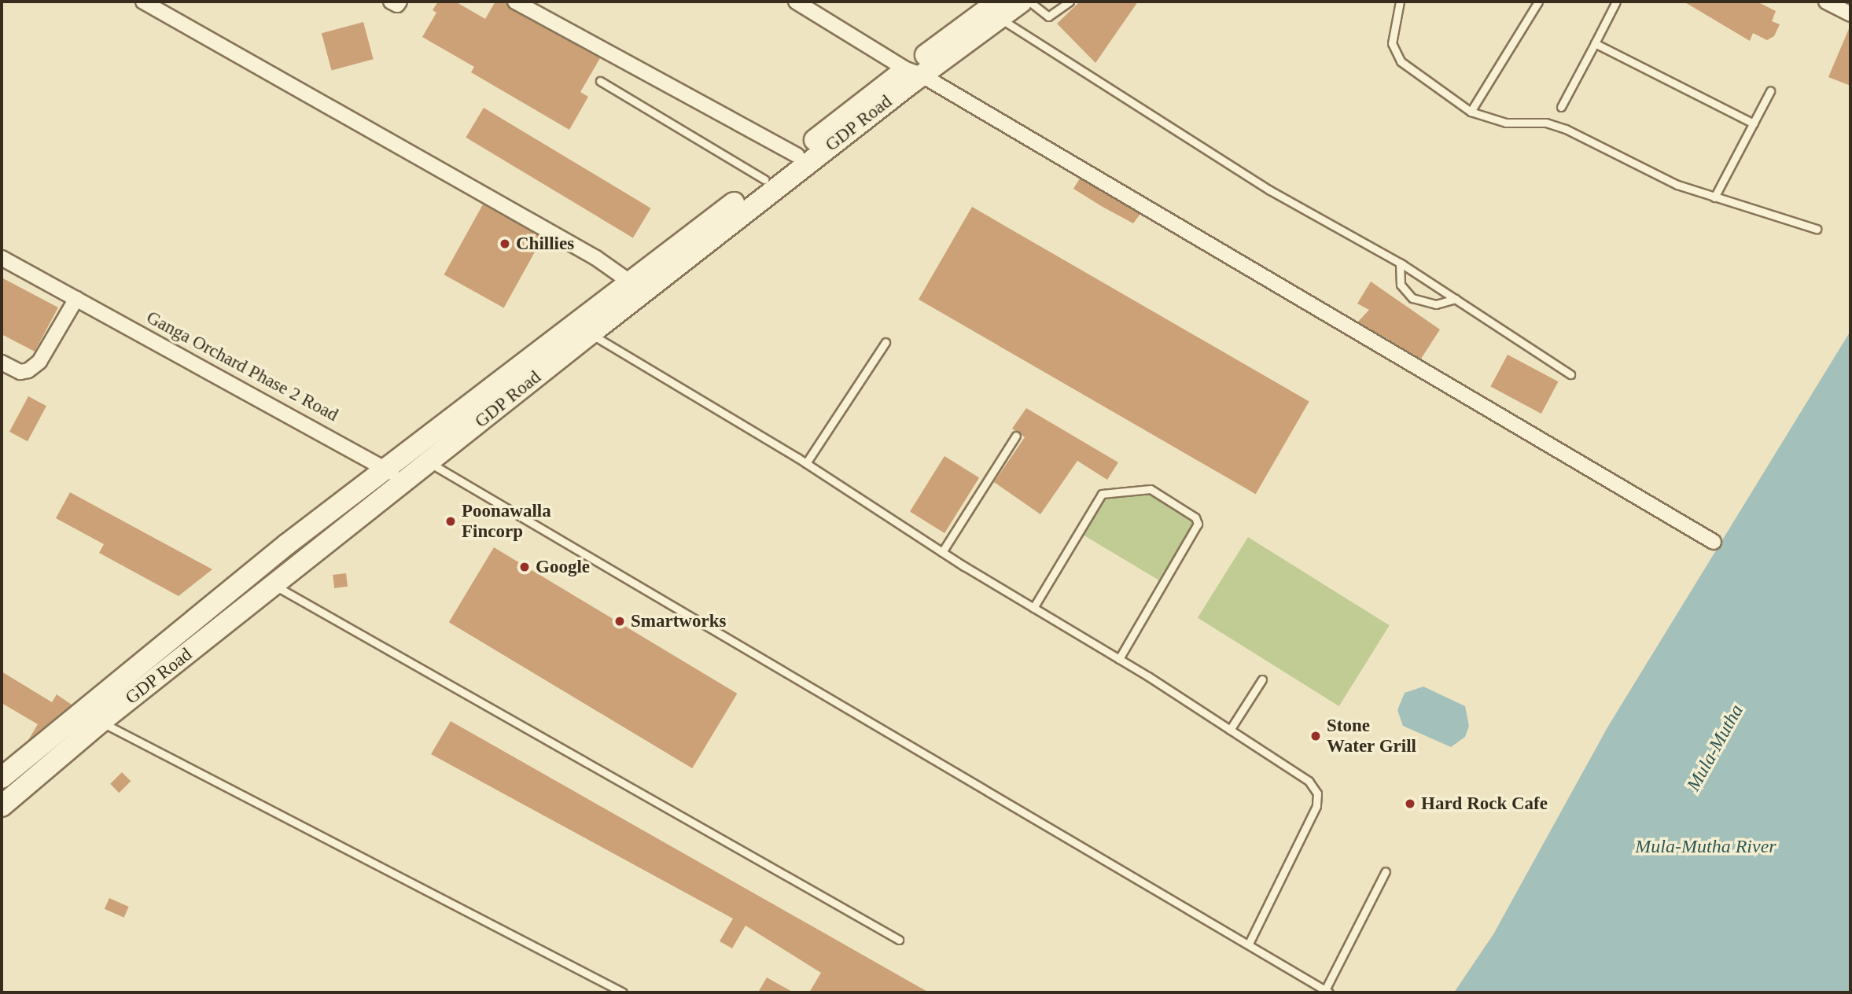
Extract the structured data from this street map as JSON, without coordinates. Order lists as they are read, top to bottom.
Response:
{
  "streets": {
    "main road": ["GDP Road"],
    "street": ["Ganga Orchard Phase 2 Road"]
  },
  "crossings": [
    ["GDP Road", "Ganga Orchard Phase 2 Road"]
  ],
  "water": ["Mula-Mutha", "Mula-Mutha River"],
  "places": [
    "Chillies",
    "Poonawalla Fincorp",
    "Google",
    "Smartworks",
    "Stone Water Grill",
    "Hard Rock Cafe"
  ]
}
